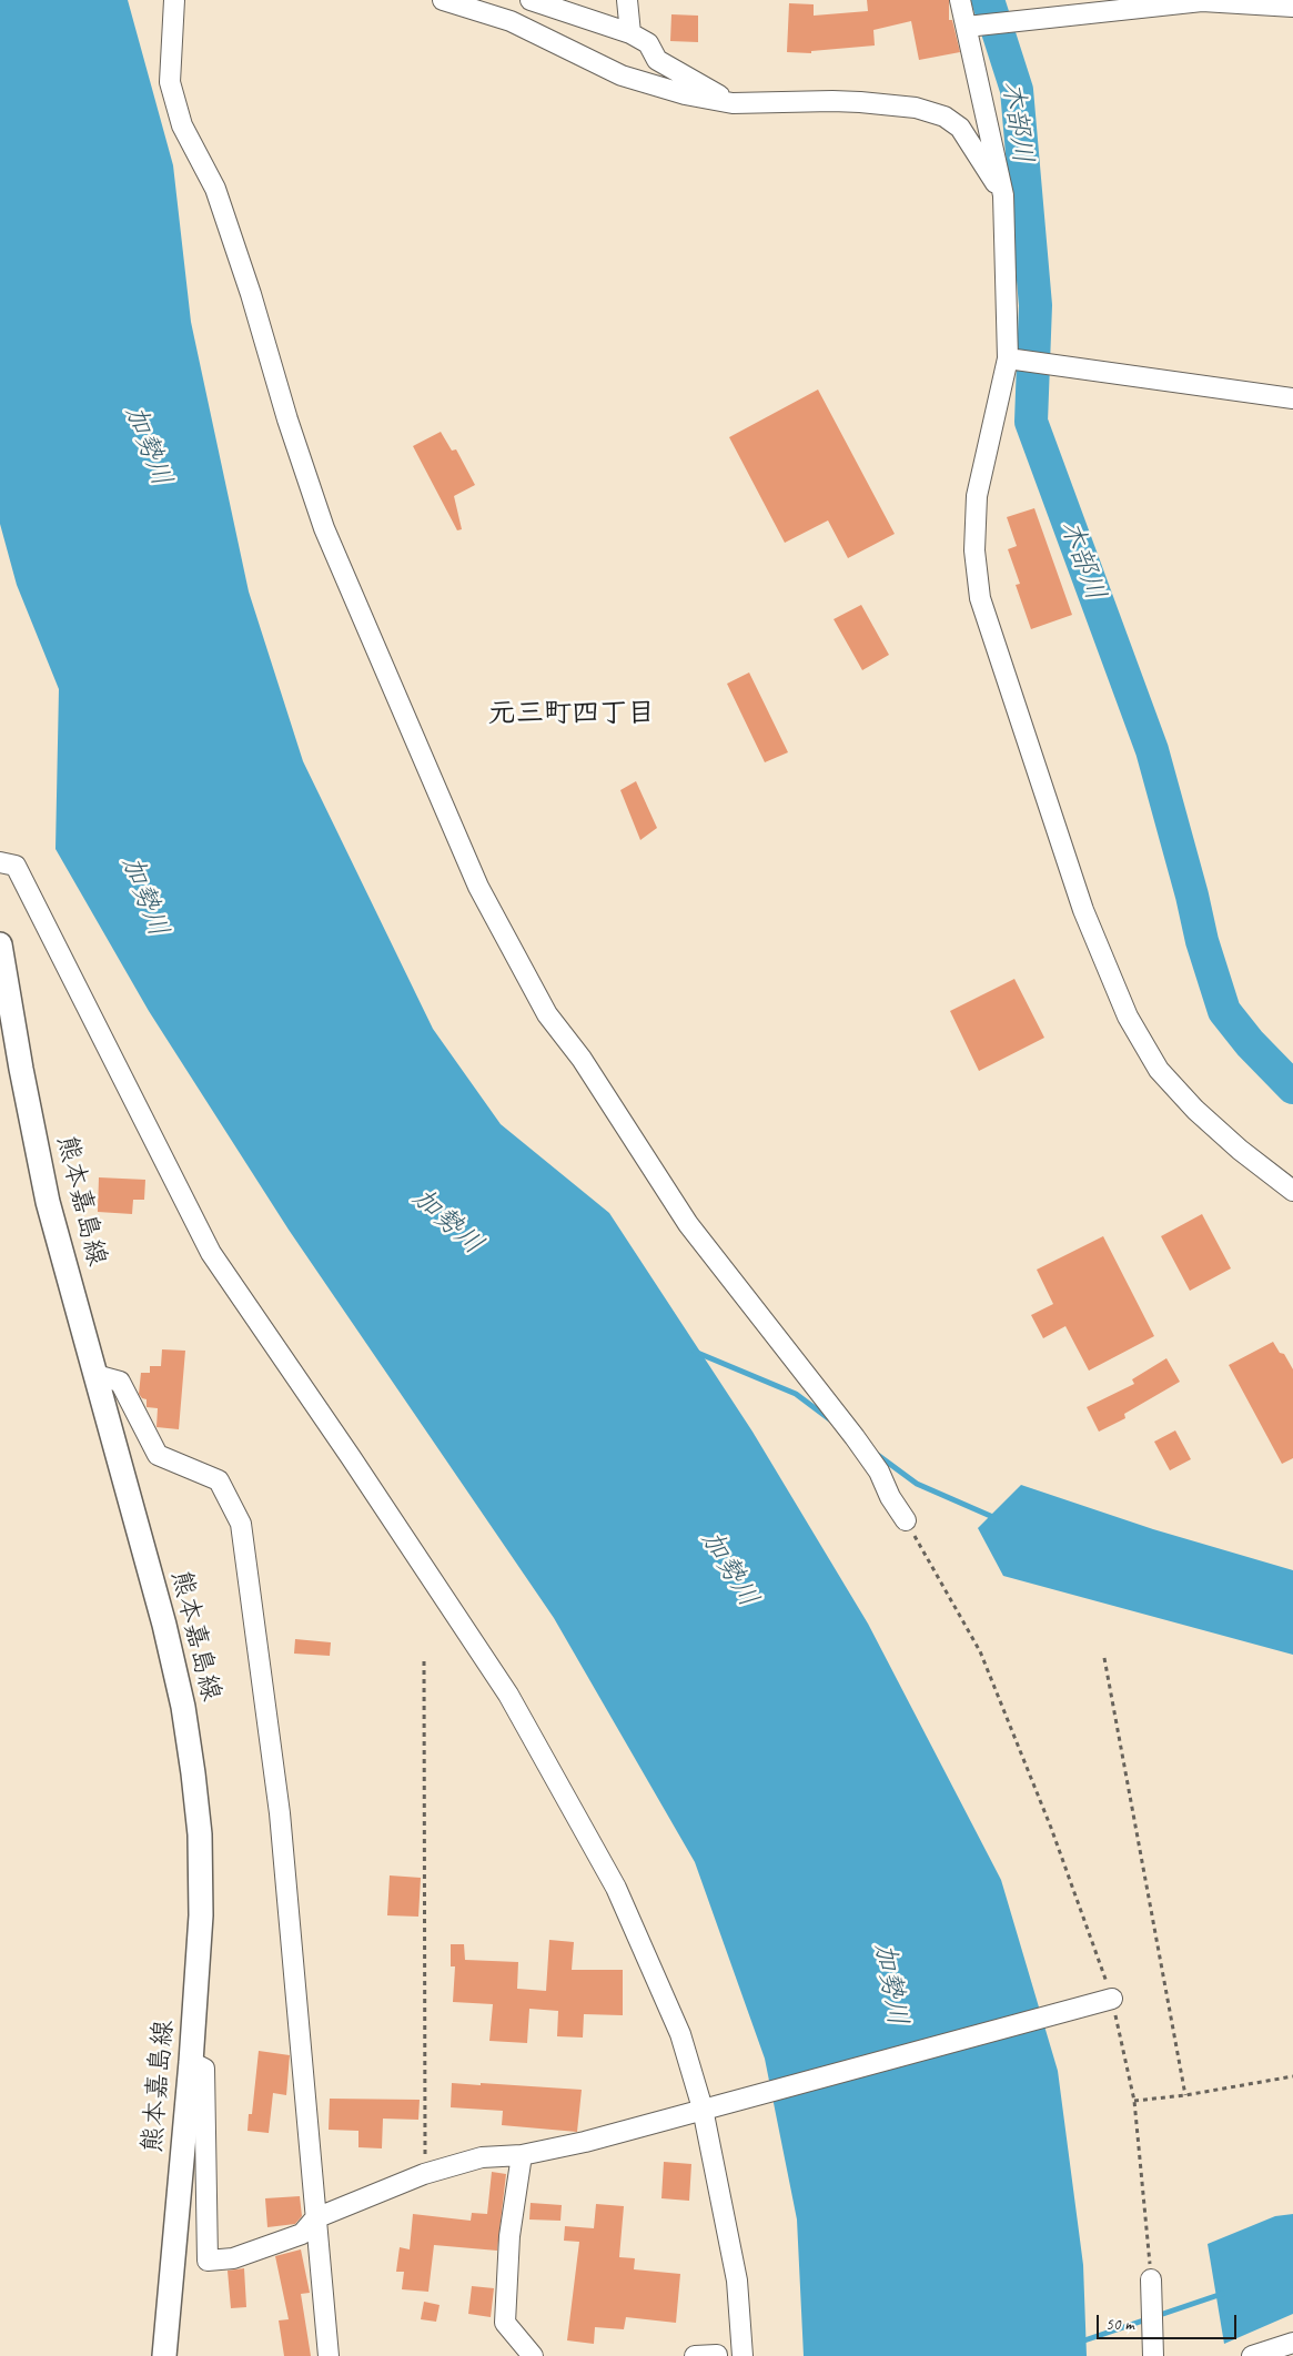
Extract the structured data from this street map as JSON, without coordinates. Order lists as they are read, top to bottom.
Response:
{
  "streets": {
    "main road": ["熊本嘉島線"]
  },
  "districts": ["元三町四丁目"],
  "water": ["木部川", "加勢川"],
  "scale_bar": "50 m"
}
